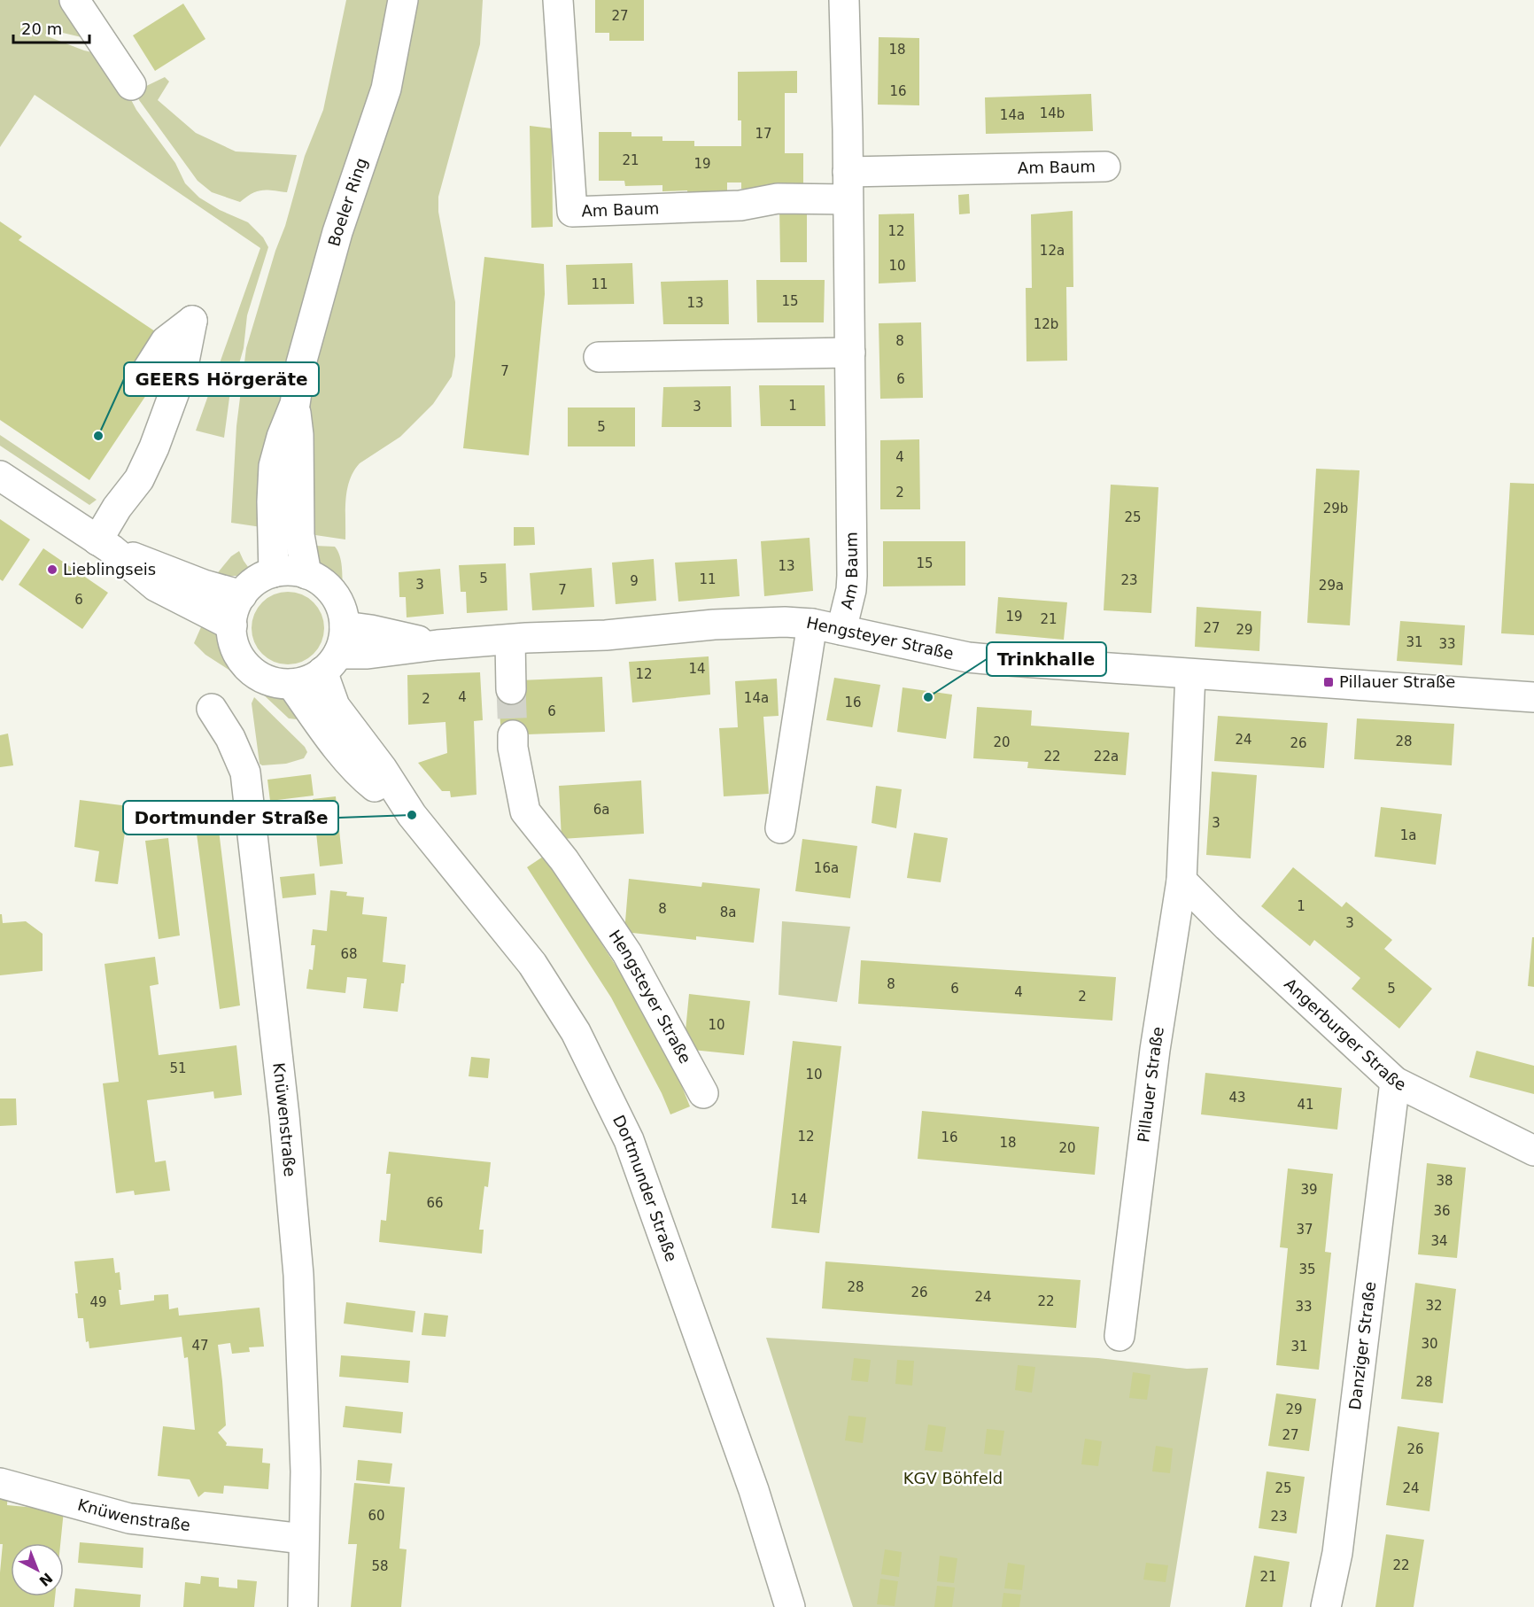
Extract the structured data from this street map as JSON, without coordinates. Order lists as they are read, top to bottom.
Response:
{
  "streets": {
    "street": [
      "Am Baum",
      "Boeler Ring",
      "Hengsteyer Straße",
      "Angerburger Straße",
      "Pillauer Straße",
      "Knüwenstraße",
      "Dortmunder Straße",
      "Danziger Straße"
    ]
  },
  "crossings": [
    ["Am Baum", "Hengsteyer Straße"],
    ["Boeler Ring", "Hengsteyer Straße"],
    ["Boeler Ring", "Dortmunder Straße"],
    ["Hengsteyer Straße", "Pillauer Straße"],
    ["Hengsteyer Straße", "Dortmunder Straße"],
    ["Angerburger Straße", "Pillauer Straße"],
    ["Angerburger Straße", "Danziger Straße"]
  ],
  "parks": ["KGV Böhfeld"],
  "places": {
    "other": [
      "GEERS Hörgeräte",
      "Lieblingseis",
      "Trinkhalle",
      "Dortmunder Straße"
    ],
    "transit": ["Pillauer Straße"]
  },
  "house_numbers": [
    "27",
    "18",
    "16",
    "14b",
    "14a",
    "17",
    "21",
    "19",
    "12",
    "12a",
    "10",
    "11",
    "15",
    "13",
    "12b",
    "8",
    "7",
    "6",
    "1",
    "3",
    "5",
    "4",
    "2",
    "29b",
    "25",
    "15",
    "13",
    "5",
    "11",
    "23",
    "9",
    "3",
    "29a",
    "7",
    "6",
    "19",
    "21",
    "27",
    "29",
    "31",
    "33",
    "14",
    "12",
    "4",
    "14a",
    "2",
    "16",
    "6",
    "24",
    "28",
    "20",
    "26",
    "22",
    "22a",
    "6a",
    "3",
    "1a",
    "16a",
    "1",
    "8",
    "8a",
    "3",
    "68",
    "8",
    "6",
    "5",
    "4",
    "2",
    "10",
    "51",
    "10",
    "43",
    "41",
    "12",
    "16",
    "18",
    "20",
    "38",
    "39",
    "14",
    "66",
    "36",
    "37",
    "34",
    "35",
    "28",
    "26",
    "24",
    "22",
    "49",
    "32",
    "33",
    "30",
    "47",
    "31",
    "28",
    "29",
    "27",
    "26",
    "25",
    "24",
    "60",
    "23",
    "22",
    "58",
    "21"
  ],
  "scale_bar": "20 m",
  "north": "bottom right"
}
